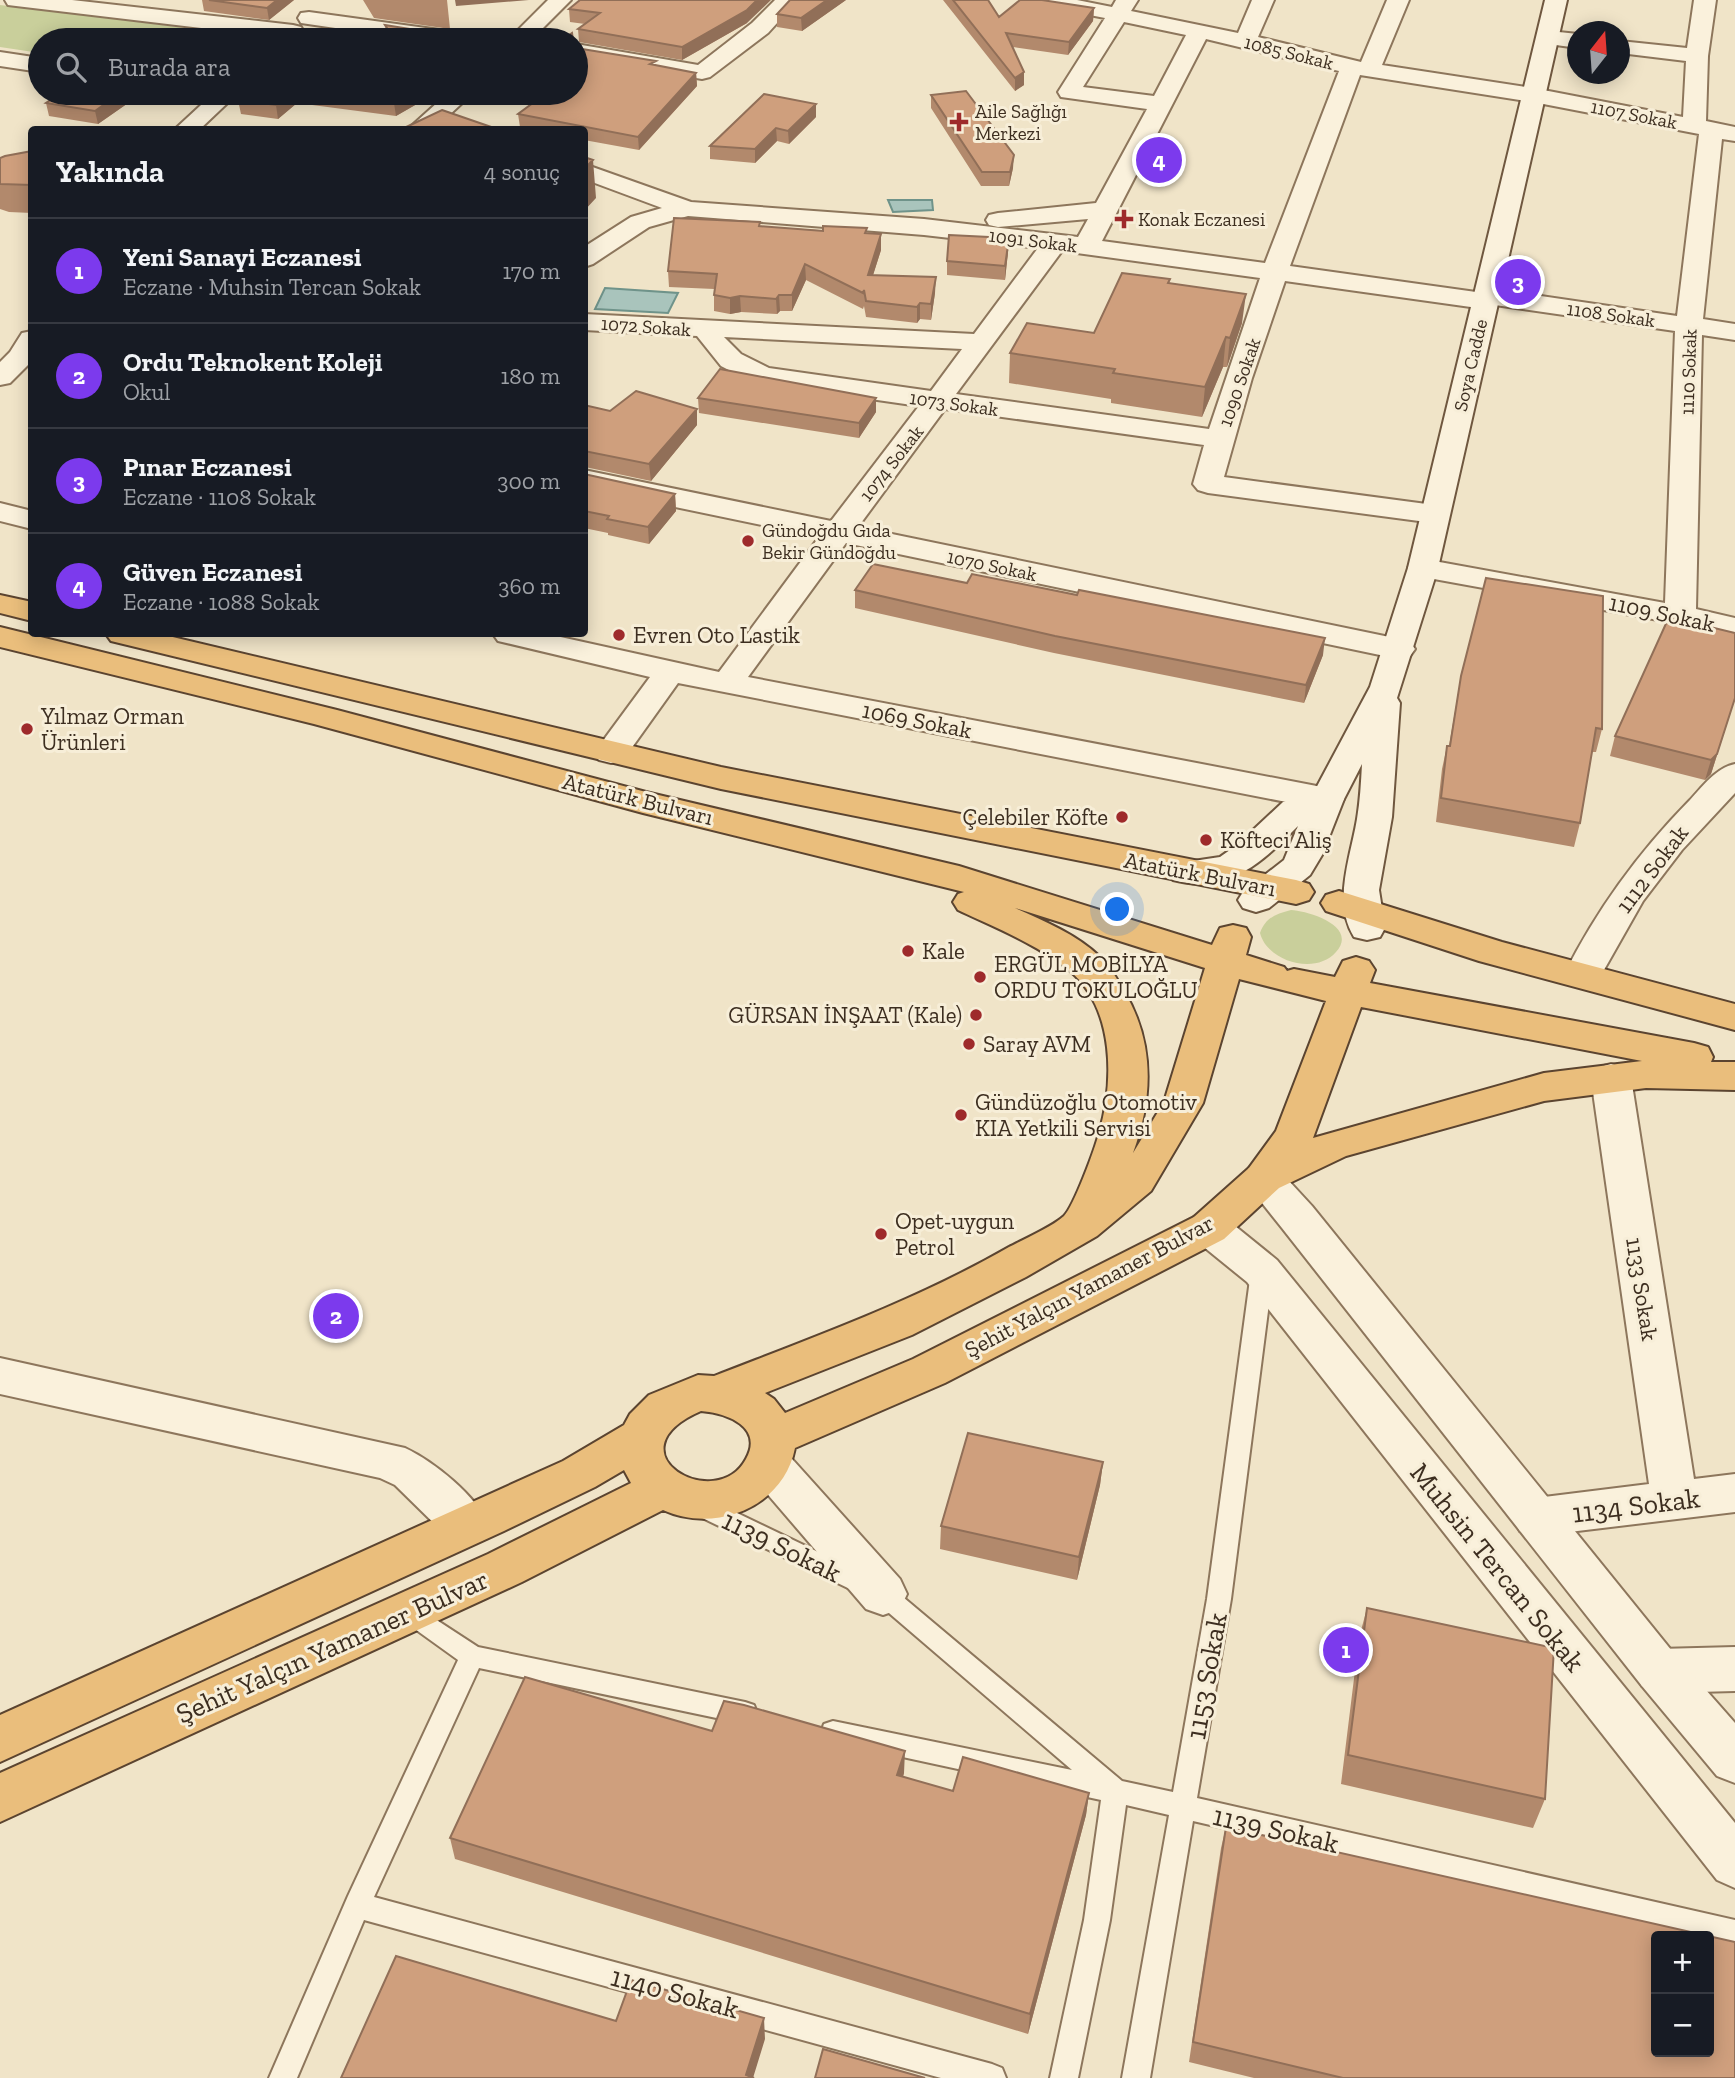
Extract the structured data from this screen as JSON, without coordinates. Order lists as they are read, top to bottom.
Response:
{
  "streets": {
    "highway": ["Atatürk Bulvarı", "Şehit Yalçın Yamaner Bulvar"],
    "street": [
      "1085 Sokak",
      "1107 Sokak",
      "1091 Sokak",
      "1108 Sokak",
      "1072 Sokak",
      "Soya Cadde",
      "1110 Sokak",
      "1090 Sokak",
      "1073 Sokak",
      "1074 Sokak",
      "1070 Sokak",
      "1109 Sokak",
      "1069 Sokak",
      "1112 Sokak",
      "1133 Sokak",
      "1134 Sokak",
      "1139 Sokak",
      "Muhsin Tercan Sokak"
    ],
    "lane": ["1153 Sokak", "1140 Sokak"]
  },
  "crossings": [
    ["1085 Sokak", "1107 Sokak"],
    ["1085 Sokak", "Soya Cadde"],
    ["1085 Sokak", "1090 Sokak"],
    ["1107 Sokak", "Soya Cadde"],
    ["1107 Sokak", "1110 Sokak"],
    ["1091 Sokak", "1108 Sokak"],
    ["1091 Sokak", "Soya Cadde"],
    ["1091 Sokak", "1090 Sokak"],
    ["1091 Sokak", "1074 Sokak"],
    ["1108 Sokak", "Soya Cadde"],
    ["1108 Sokak", "1110 Sokak"],
    ["1072 Sokak", "1073 Sokak"],
    ["1072 Sokak", "1074 Sokak"],
    ["Soya Cadde", "1090 Sokak"],
    ["Soya Cadde", "1070 Sokak"],
    ["Soya Cadde", "1109 Sokak"],
    ["Soya Cadde", "1069 Sokak"],
    ["Soya Cadde", "Atatürk Bulvarı"],
    ["Soya Cadde", "Şehit Yalçın Yamaner Bulvar"],
    ["1110 Sokak", "1109 Sokak"],
    ["1090 Sokak", "1073 Sokak"],
    ["1073 Sokak", "1074 Sokak"],
    ["1074 Sokak", "1070 Sokak"],
    ["1074 Sokak", "1069 Sokak"],
    ["Atatürk Bulvarı", "Şehit Yalçın Yamaner Bulvar"],
    ["Şehit Yalçın Yamaner Bulvar", "1139 Sokak"],
    ["Şehit Yalçın Yamaner Bulvar", "Muhsin Tercan Sokak"],
    ["1133 Sokak", "1134 Sokak"],
    ["1139 Sokak", "1153 Sokak"],
    ["Muhsin Tercan Sokak", "1153 Sokak"]
  ],
  "places": {
    "health": ["Aile Sağlığı Merkezi", "Konak Eczanesi"],
    "other": [
      "Gündoğdu Gıda Bekir Gündoğdu",
      "Evren Oto Lastik",
      "Yılmaz Orman Ürünleri",
      "Çelebiler Köfte",
      "Köfteci Aliş",
      "Kale",
      "ERGÜL MOBİLYA ORDU TOKULOĞLU",
      "GÜRSAN İNŞAAT (Kale)",
      "Saray AVM",
      "Gündüzoğlu Otomotiv KIA Yetkili Servisi",
      "Opet-uygun Petrol"
    ]
  },
  "north": "top",
  "page": {
    "search": "Burada ara",
    "heading": ["Yakında", "4 sonuç"],
    "pins": [
      "4",
      "3",
      "2",
      "1"
    ],
    "list": [
      {
        "mark": "1",
        "name": "Yeni Sanayi Eczanesi",
        "note": "Eczane · Muhsin Tercan Sokak",
        "value": "170 m"
      },
      {
        "mark": "2",
        "name": "Ordu Teknokent Koleji",
        "note": "Okul",
        "value": "180 m"
      },
      {
        "mark": "3",
        "name": "Pınar Eczanesi",
        "note": "Eczane · 1108 Sokak",
        "value": "300 m"
      },
      {
        "mark": "4",
        "name": "Güven Eczanesi",
        "note": "Eczane · 1088 Sokak",
        "value": "360 m"
      }
    ],
    "map_buttons": ["+", "−"]
  }
}
